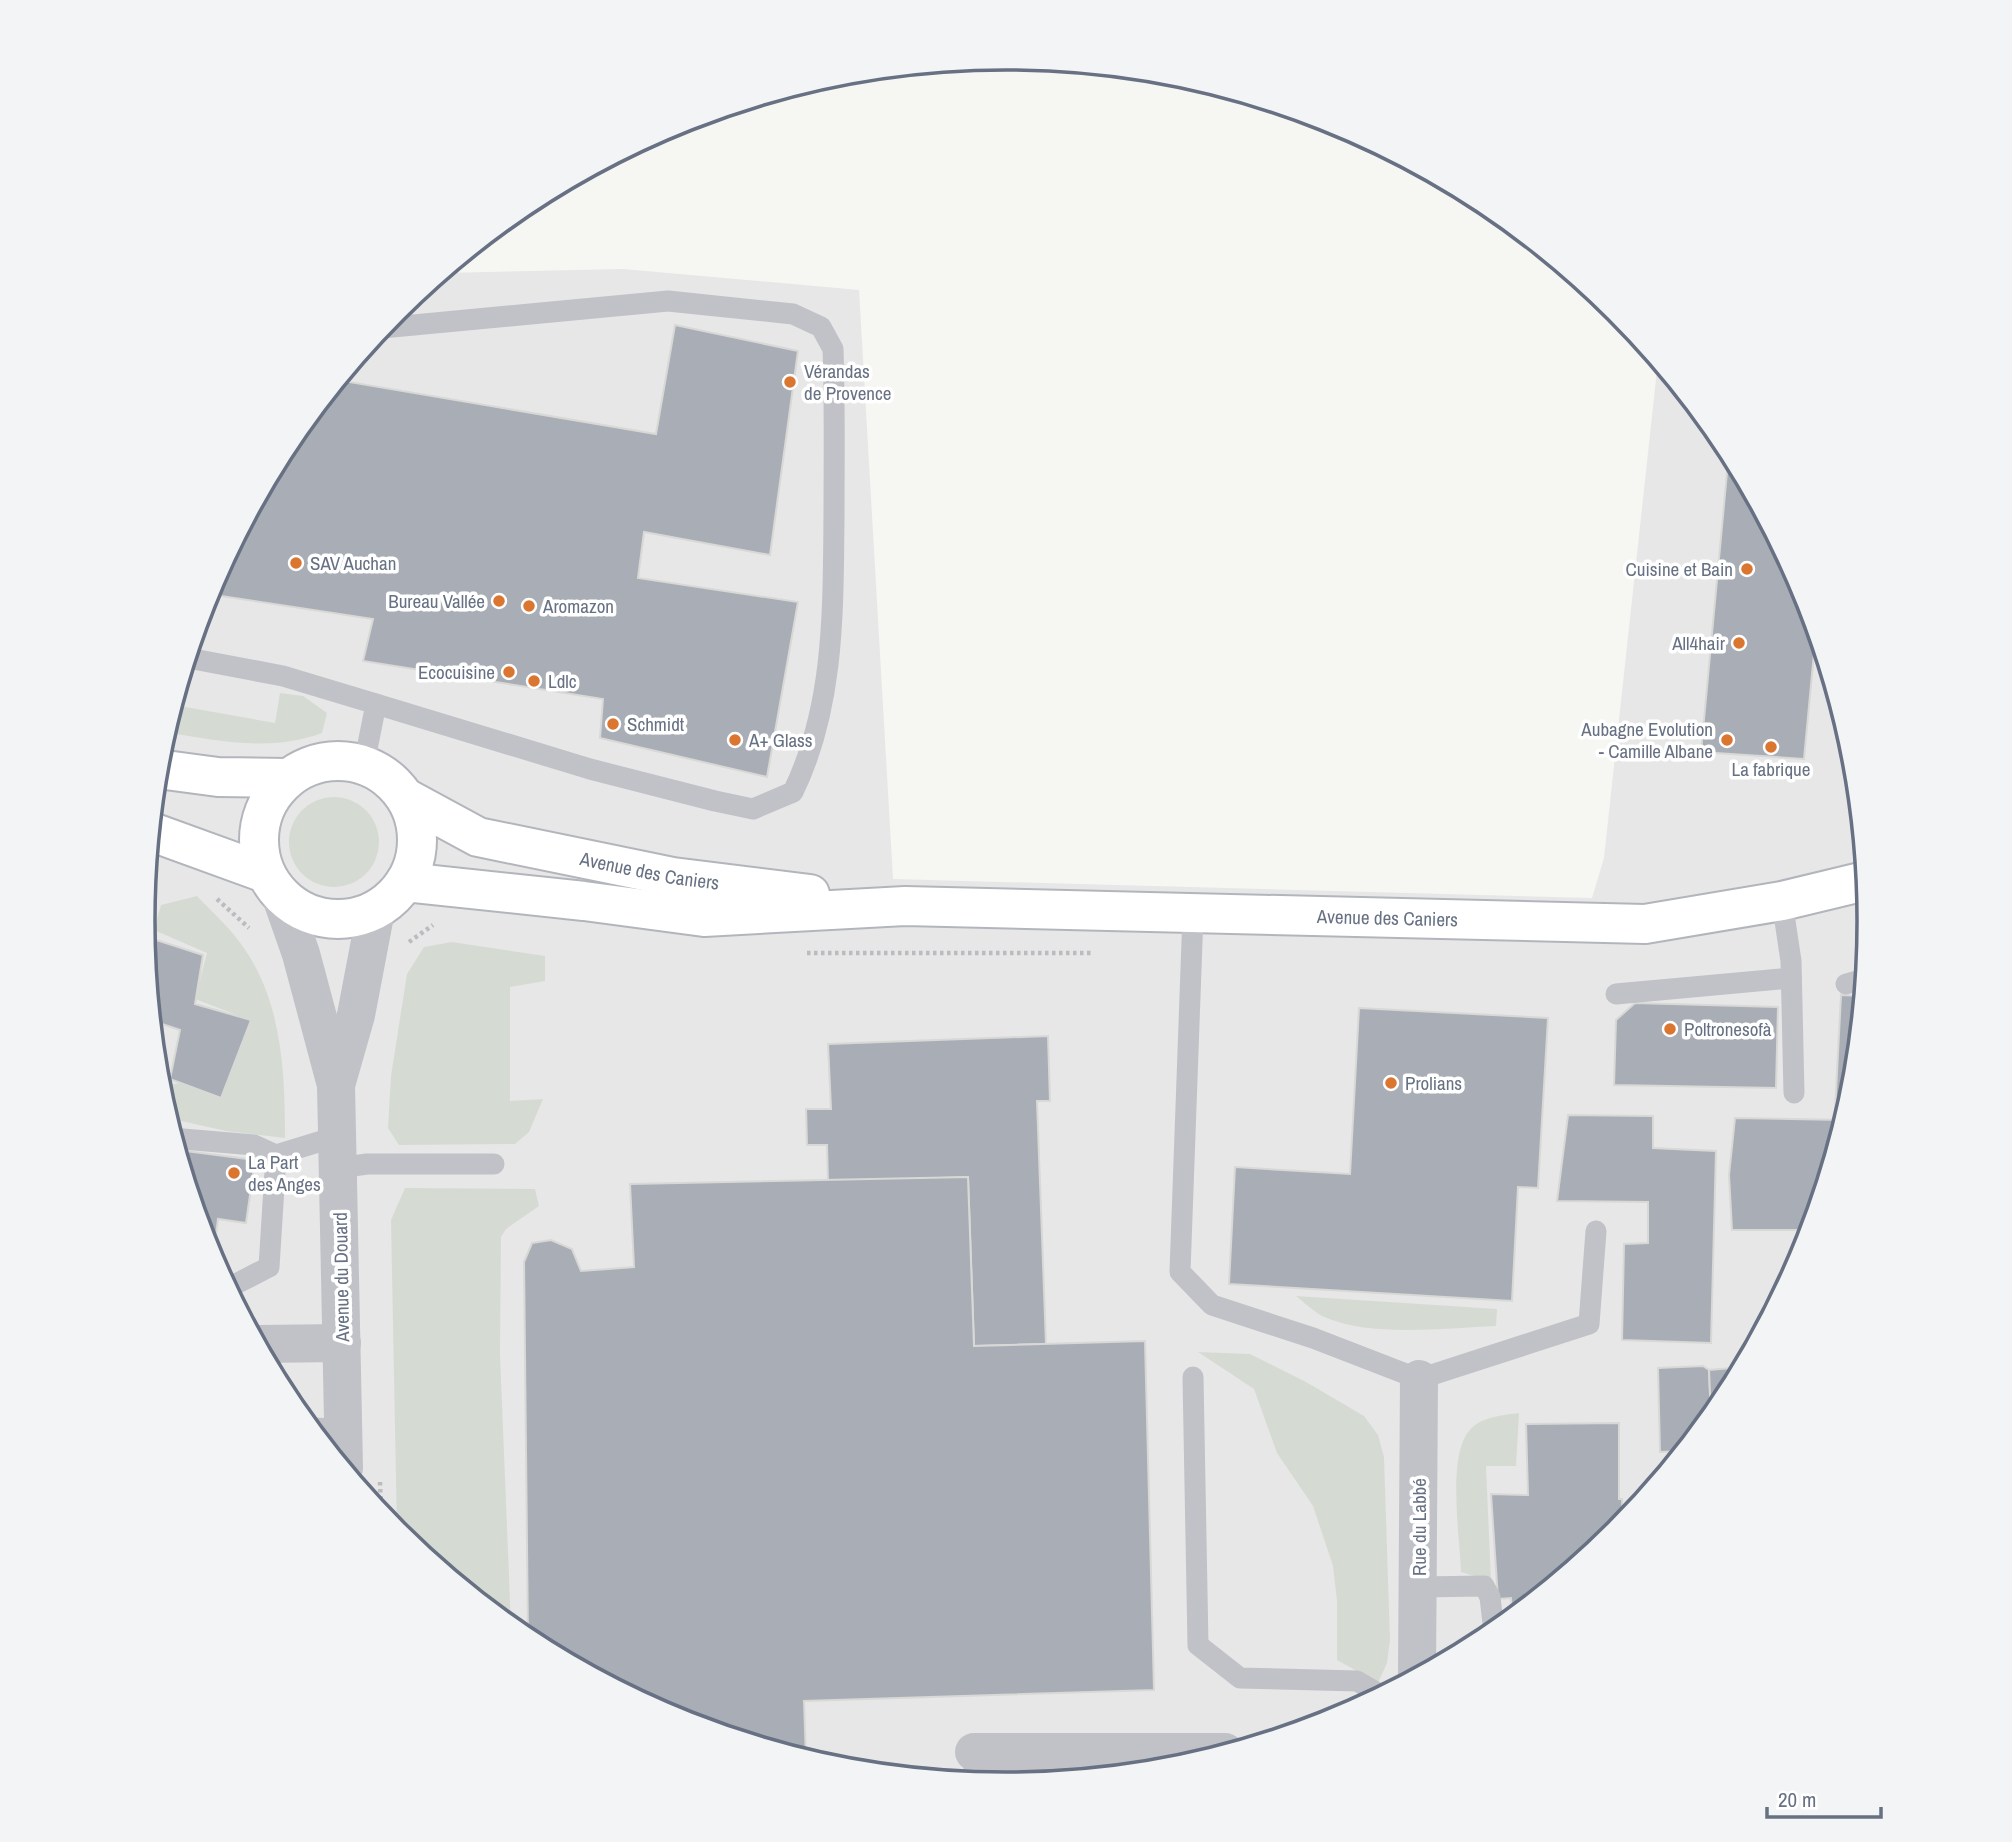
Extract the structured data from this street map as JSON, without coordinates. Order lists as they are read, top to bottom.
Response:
{
  "streets": {
    "street": ["Avenue des Caniers", "Avenue du Douard", "Rue du Labbé"]
  },
  "crossings": [
    ["Avenue des Caniers", "Avenue du Douard"]
  ],
  "places": [
    "Vérandas de Provence",
    "SAV Auchan",
    "Cuisine et Bain",
    "Bureau Vallée",
    "Aromazon",
    "All4hair",
    "Ecocuisine",
    "Ldlc",
    "Schmidt",
    "A+ Glass",
    "Aubagne Evolution - Camille Albane",
    "La fabrique",
    "Poltronesofà",
    "Prolians",
    "La Part des Anges"
  ],
  "scale_bar": "20 m"
}
